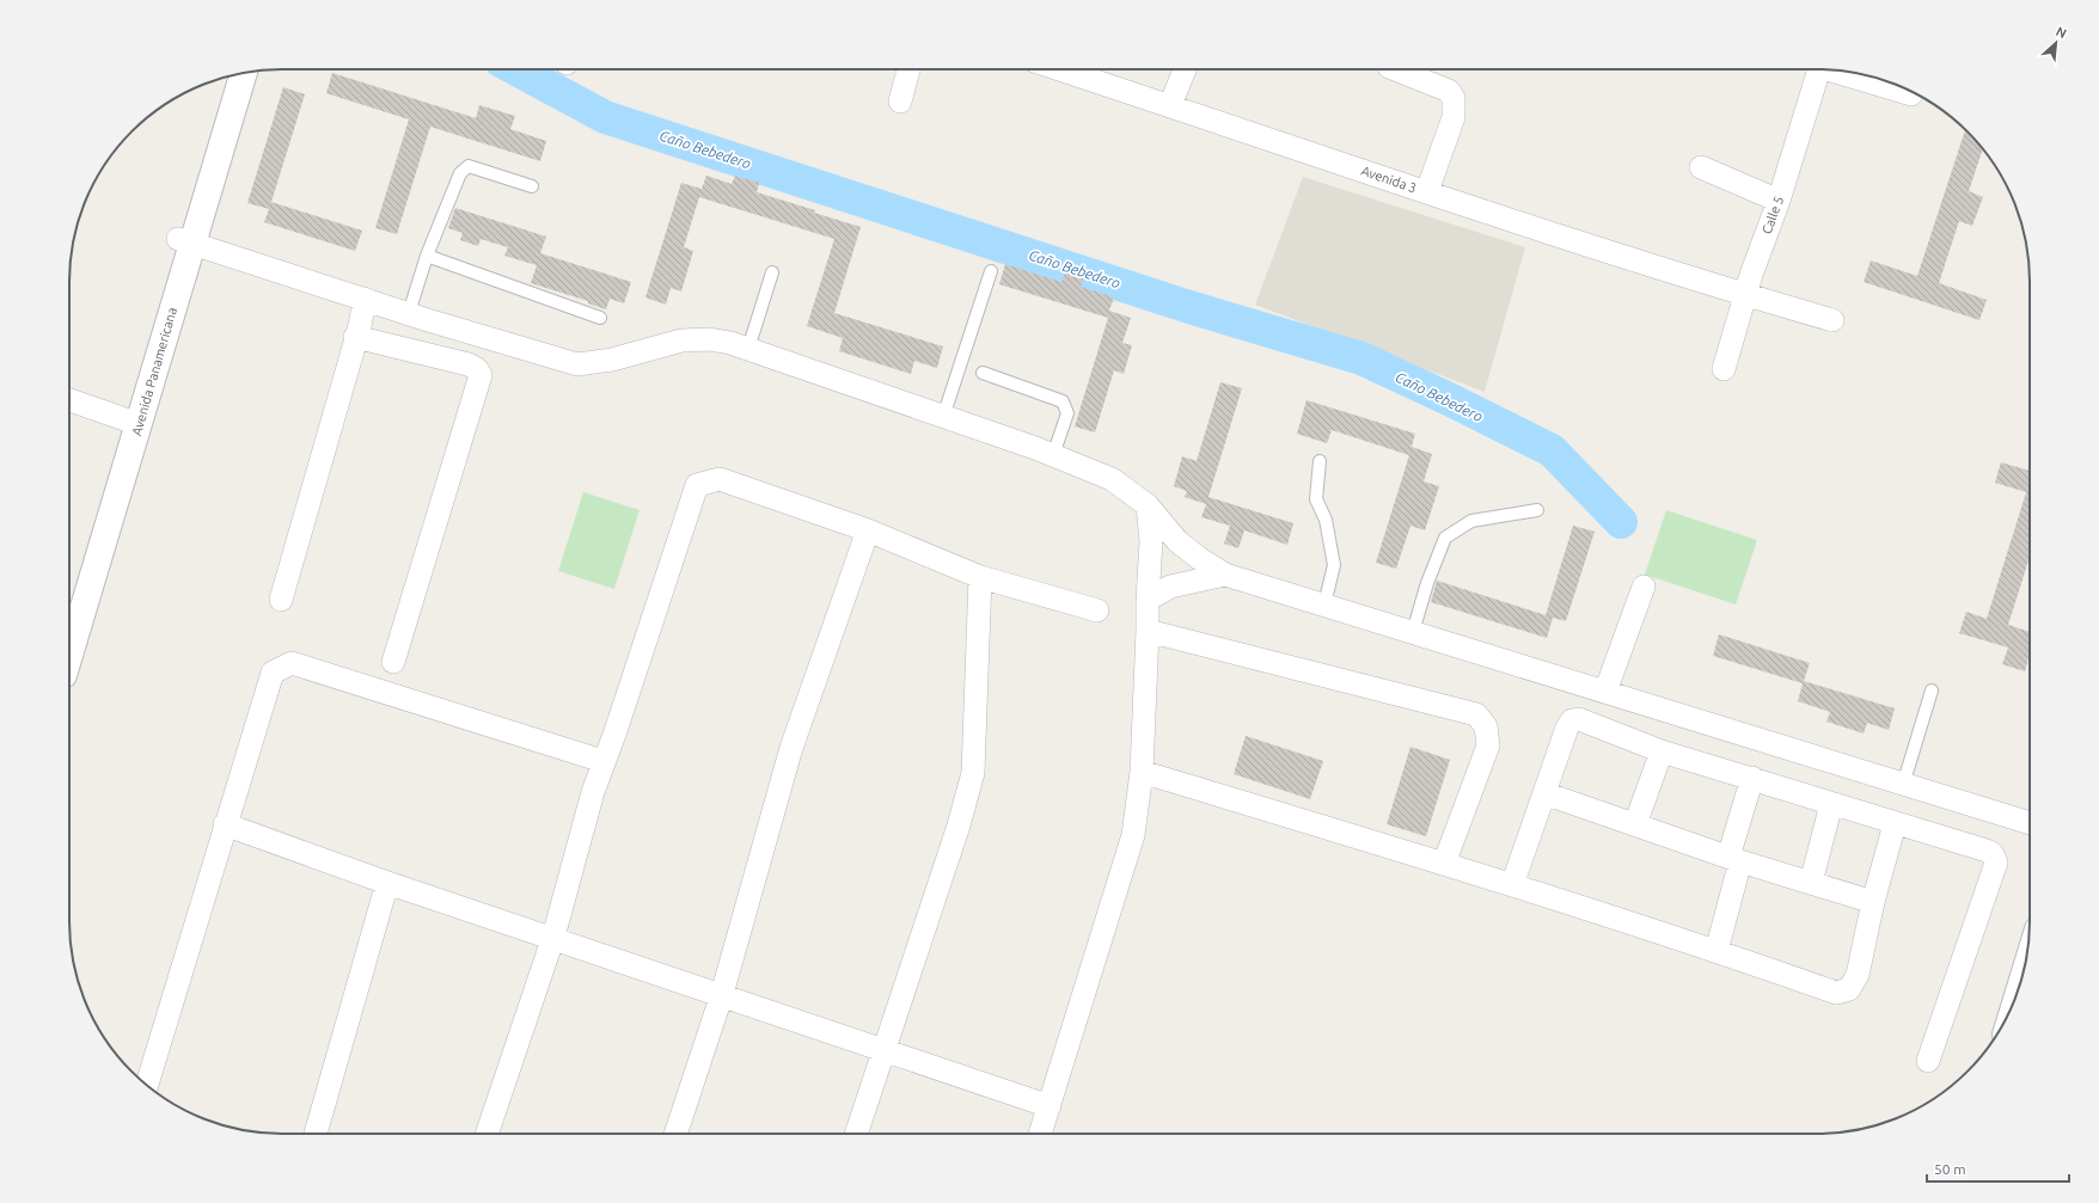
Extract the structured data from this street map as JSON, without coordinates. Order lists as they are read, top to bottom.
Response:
{
  "streets": {
    "main road": ["Avenida Panamericana"],
    "street": ["Avenida 3", "Calle 5"]
  },
  "crossings": [
    ["Avenida 3", "Calle 5"]
  ],
  "water": ["Caño Bebedero"],
  "scale_bar": "50 m",
  "north": "top right"
}
